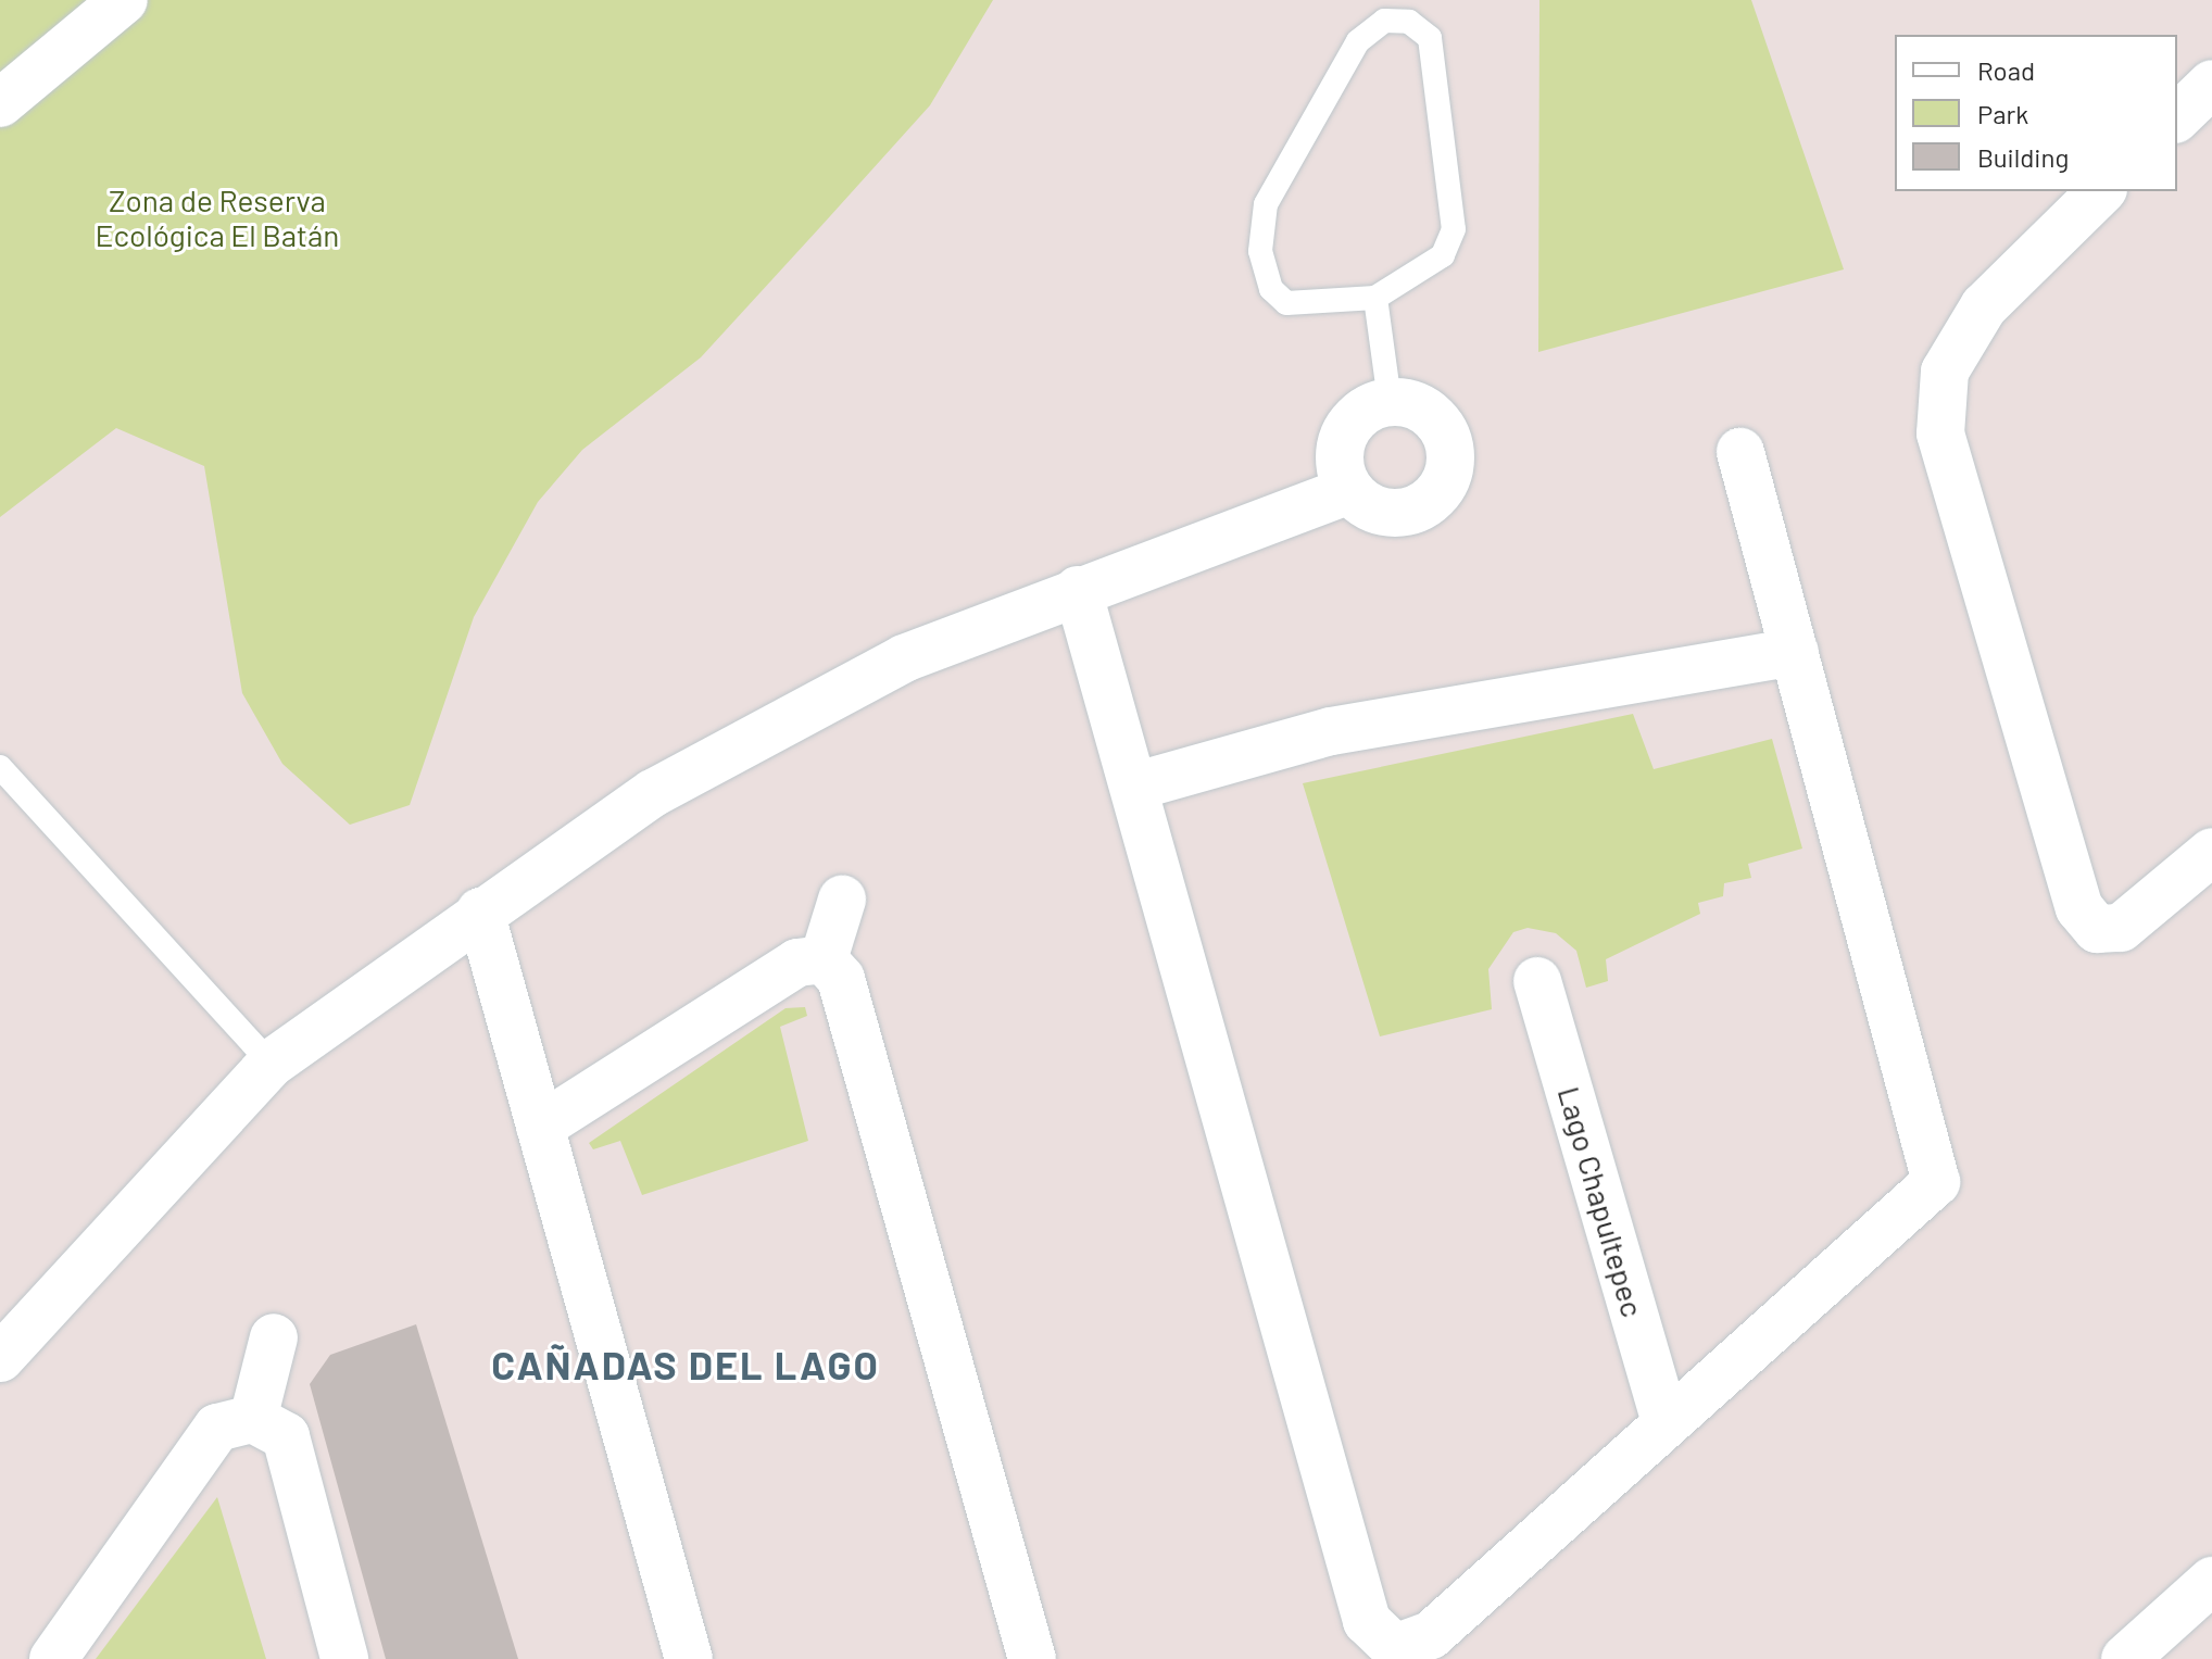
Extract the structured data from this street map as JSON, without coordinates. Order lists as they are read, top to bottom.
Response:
{
  "streets": {
    "street": ["Lago Chapultepec"]
  },
  "districts": ["CAÑADAS DEL LAGO"],
  "parks": ["Zona de Reserva Ecológica El Batán"],
  "legend": ["Road", "Park", "Building"]
}
